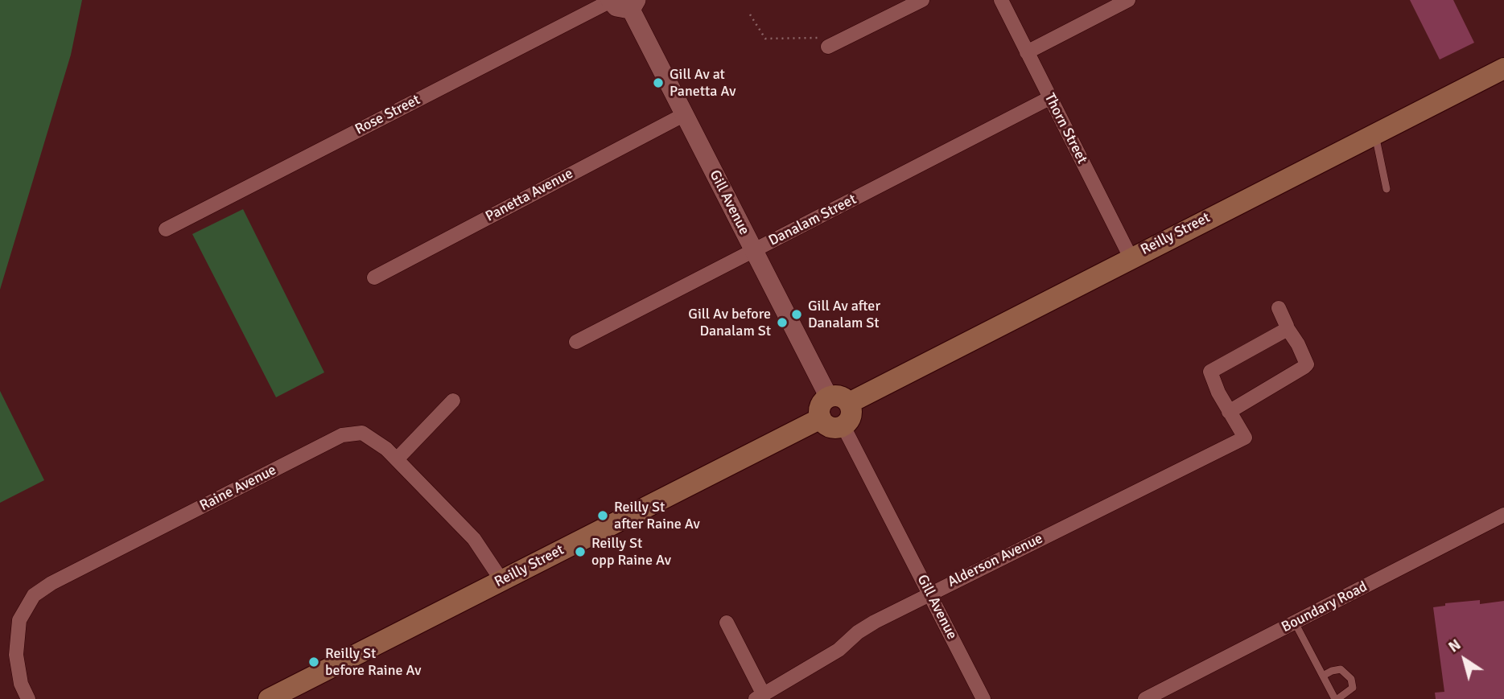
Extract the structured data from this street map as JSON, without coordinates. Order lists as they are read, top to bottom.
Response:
{
  "streets": {
    "main road": ["Reilly Street"],
    "street": [
      "Rose Street",
      "Thorn Street",
      "Panetta Avenue",
      "Gill Avenue",
      "Danalam Street",
      "Raine Avenue",
      "Alderson Avenue",
      "Boundary Road"
    ]
  },
  "crossings": [
    ["Rose Street", "Gill Avenue"],
    ["Thorn Street", "Danalam Street"],
    ["Thorn Street", "Reilly Street"],
    ["Panetta Avenue", "Gill Avenue"],
    ["Gill Avenue", "Danalam Street"],
    ["Gill Avenue", "Reilly Street"],
    ["Gill Avenue", "Alderson Avenue"],
    ["Reilly Street", "Raine Avenue"]
  ],
  "places": [
    "Gill Av at Panetta Av",
    "Gill Av after Danalam St",
    "Gill Av before Danalam St",
    "Reilly St after Raine Av",
    "Reilly St opp Raine Av",
    "Reilly St before Raine Av"
  ],
  "north": "top left"
}
